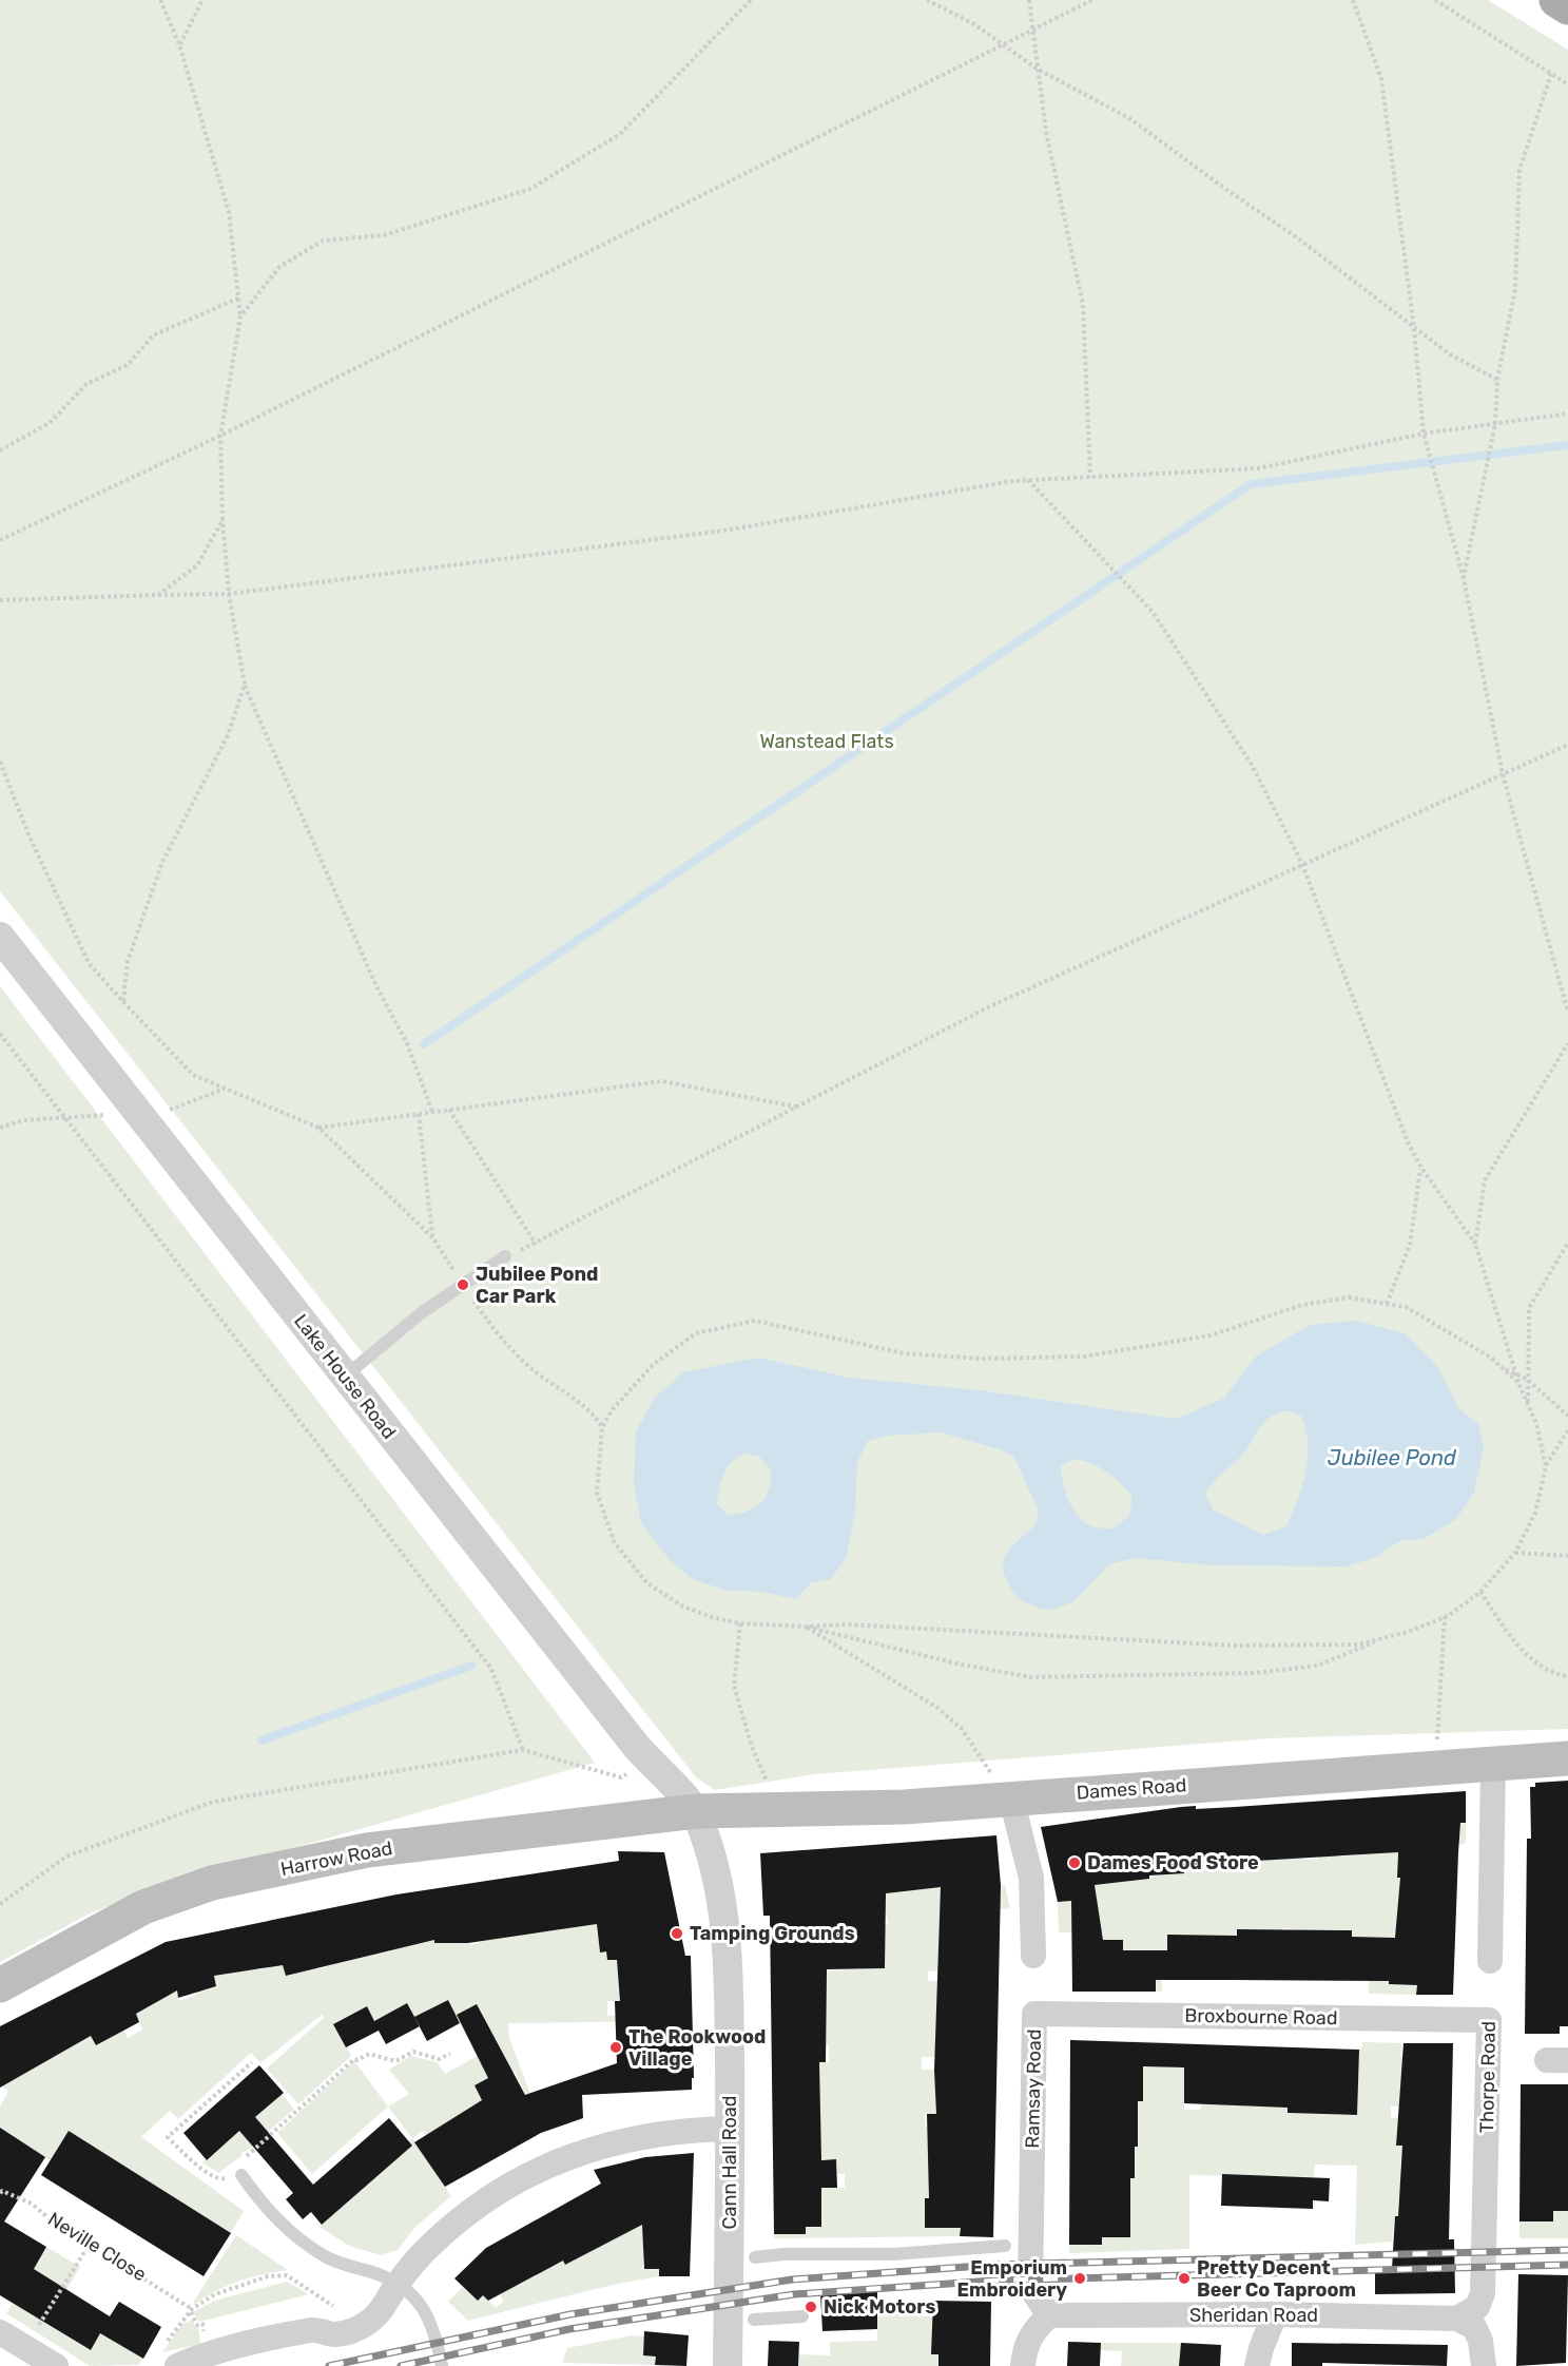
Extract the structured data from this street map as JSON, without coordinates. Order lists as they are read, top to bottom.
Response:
{
  "streets": {
    "main road": ["Dames Road", "Harrow Road"],
    "street": [
      "Lake House Road",
      "Broxbourne Road",
      "Thorpe Road",
      "Ramsay Road",
      "Cann Hall Road",
      "Sheridan Road"
    ],
    "path": ["Neville Close"]
  },
  "crossings": [
    ["Lake House Road", "Dames Road"],
    ["Lake House Road", "Harrow Road"],
    ["Lake House Road", "Cann Hall Road"],
    ["Dames Road", "Harrow Road"],
    ["Dames Road", "Cann Hall Road"],
    ["Harrow Road", "Cann Hall Road"],
    ["Broxbourne Road", "Thorpe Road"],
    ["Broxbourne Road", "Ramsay Road"],
    ["Thorpe Road", "Sheridan Road"],
    ["Ramsay Road", "Sheridan Road"]
  ],
  "water": ["Jubilee Pond"],
  "parks": ["Wanstead Flats"],
  "places": [
    "Jubilee Pond Car Park",
    "Dames Food Store",
    "Tamping Grounds",
    "The Rookwood Village",
    "Emporium Embroidery",
    "Pretty Decent Beer Co Taproom",
    "Nick Motors"
  ]
}
